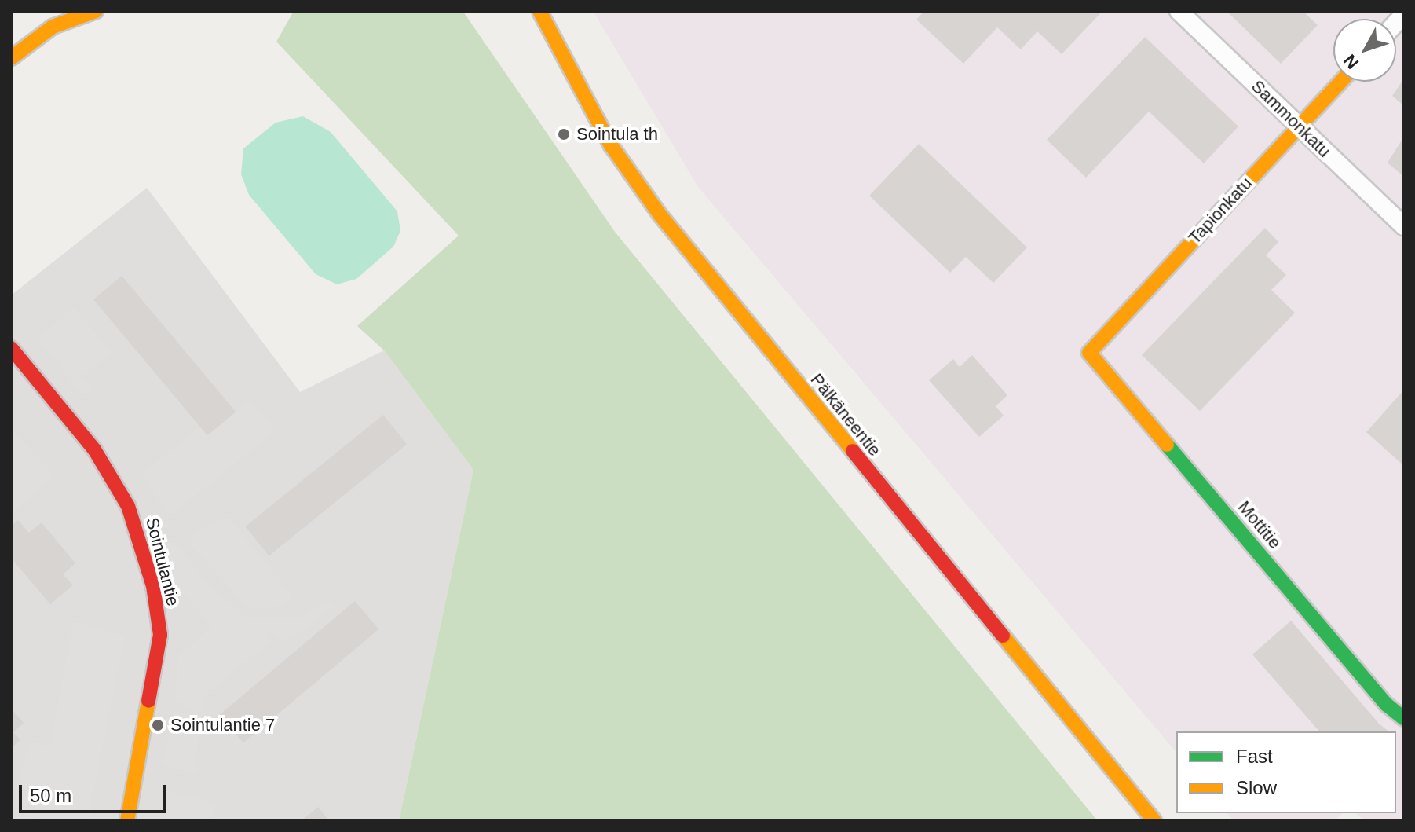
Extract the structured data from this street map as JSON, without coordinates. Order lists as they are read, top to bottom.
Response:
{
  "streets": {
    "street": [
      "Sammonkatu",
      "Tapionkatu",
      "Pälkäneentie",
      "Mottitie",
      "Sointulantie"
    ]
  },
  "crossings": [
    ["Sammonkatu", "Tapionkatu"],
    ["Tapionkatu", "Mottitie"]
  ],
  "places": ["Sointula th", "Sointulantie 7"],
  "legend": ["Fast", "Slow"],
  "scale_bar": "50 m",
  "north": "bottom left"
}
